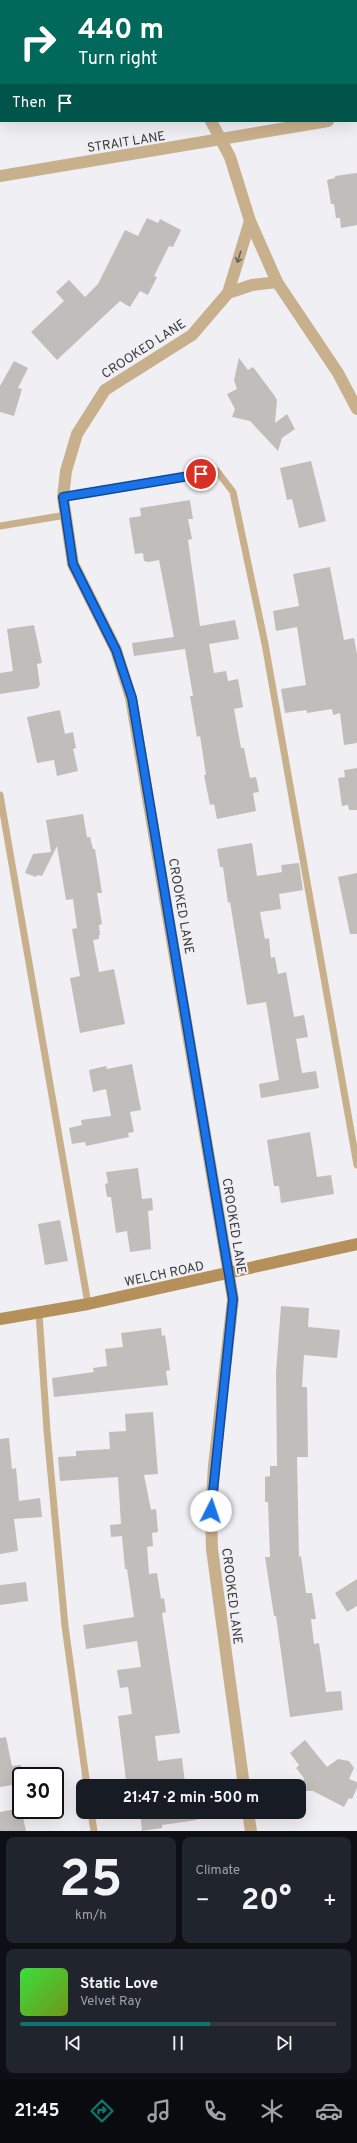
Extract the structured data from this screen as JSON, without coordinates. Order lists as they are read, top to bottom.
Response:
{
  "streets": {
    "street": ["STRAIT LANE", "CROOKED LANE", "WELCH ROAD"]
  },
  "crossings": [
    ["CROOKED LANE", "WELCH ROAD"]
  ],
  "page": {
    "turn": ["440 m", "Turn right"],
    "then": "Then",
    "limit": "30",
    "trip": "21:47 · 2 min · 500 m",
    "tile": [
      ["25", "km/h"],
      "Climate"
    ],
    "heat": ["−", "20°", "+"],
    "song": ["Static Love", "Velvet Ray"],
    "tabs": "21:45"
  }
}
